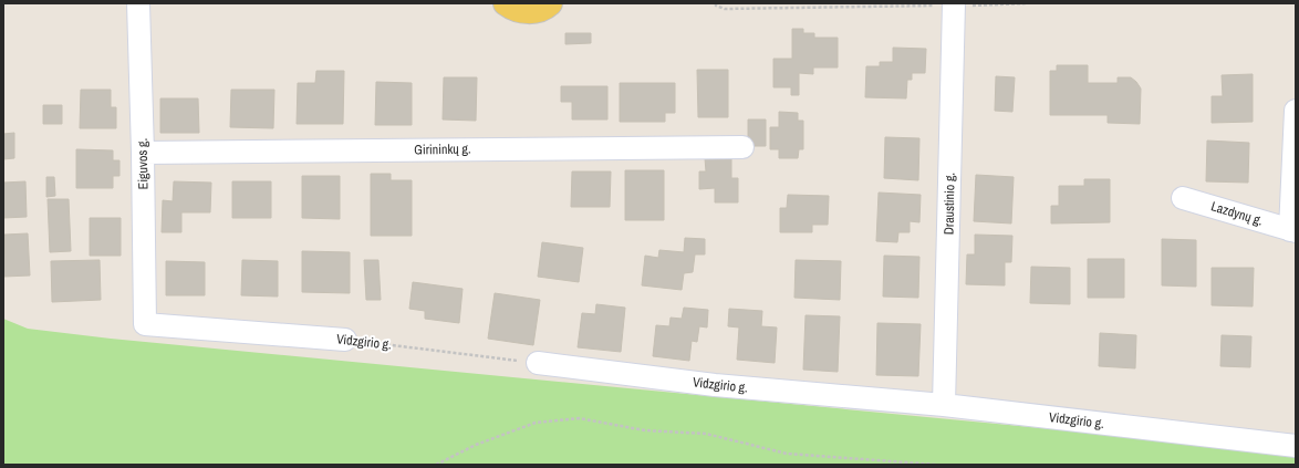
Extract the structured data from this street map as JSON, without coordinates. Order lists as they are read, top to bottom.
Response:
{
  "streets": {
    "street": [
      "Girininkų g.",
      "Eiguvos g.",
      "Draustinio g.",
      "Lazdynų g.",
      "Vidzgirio g."
    ]
  },
  "crossings": [
    ["Girininkų g.", "Eiguvos g."],
    ["Eiguvos g.", "Vidzgirio g."],
    ["Draustinio g.", "Vidzgirio g."]
  ]
}
